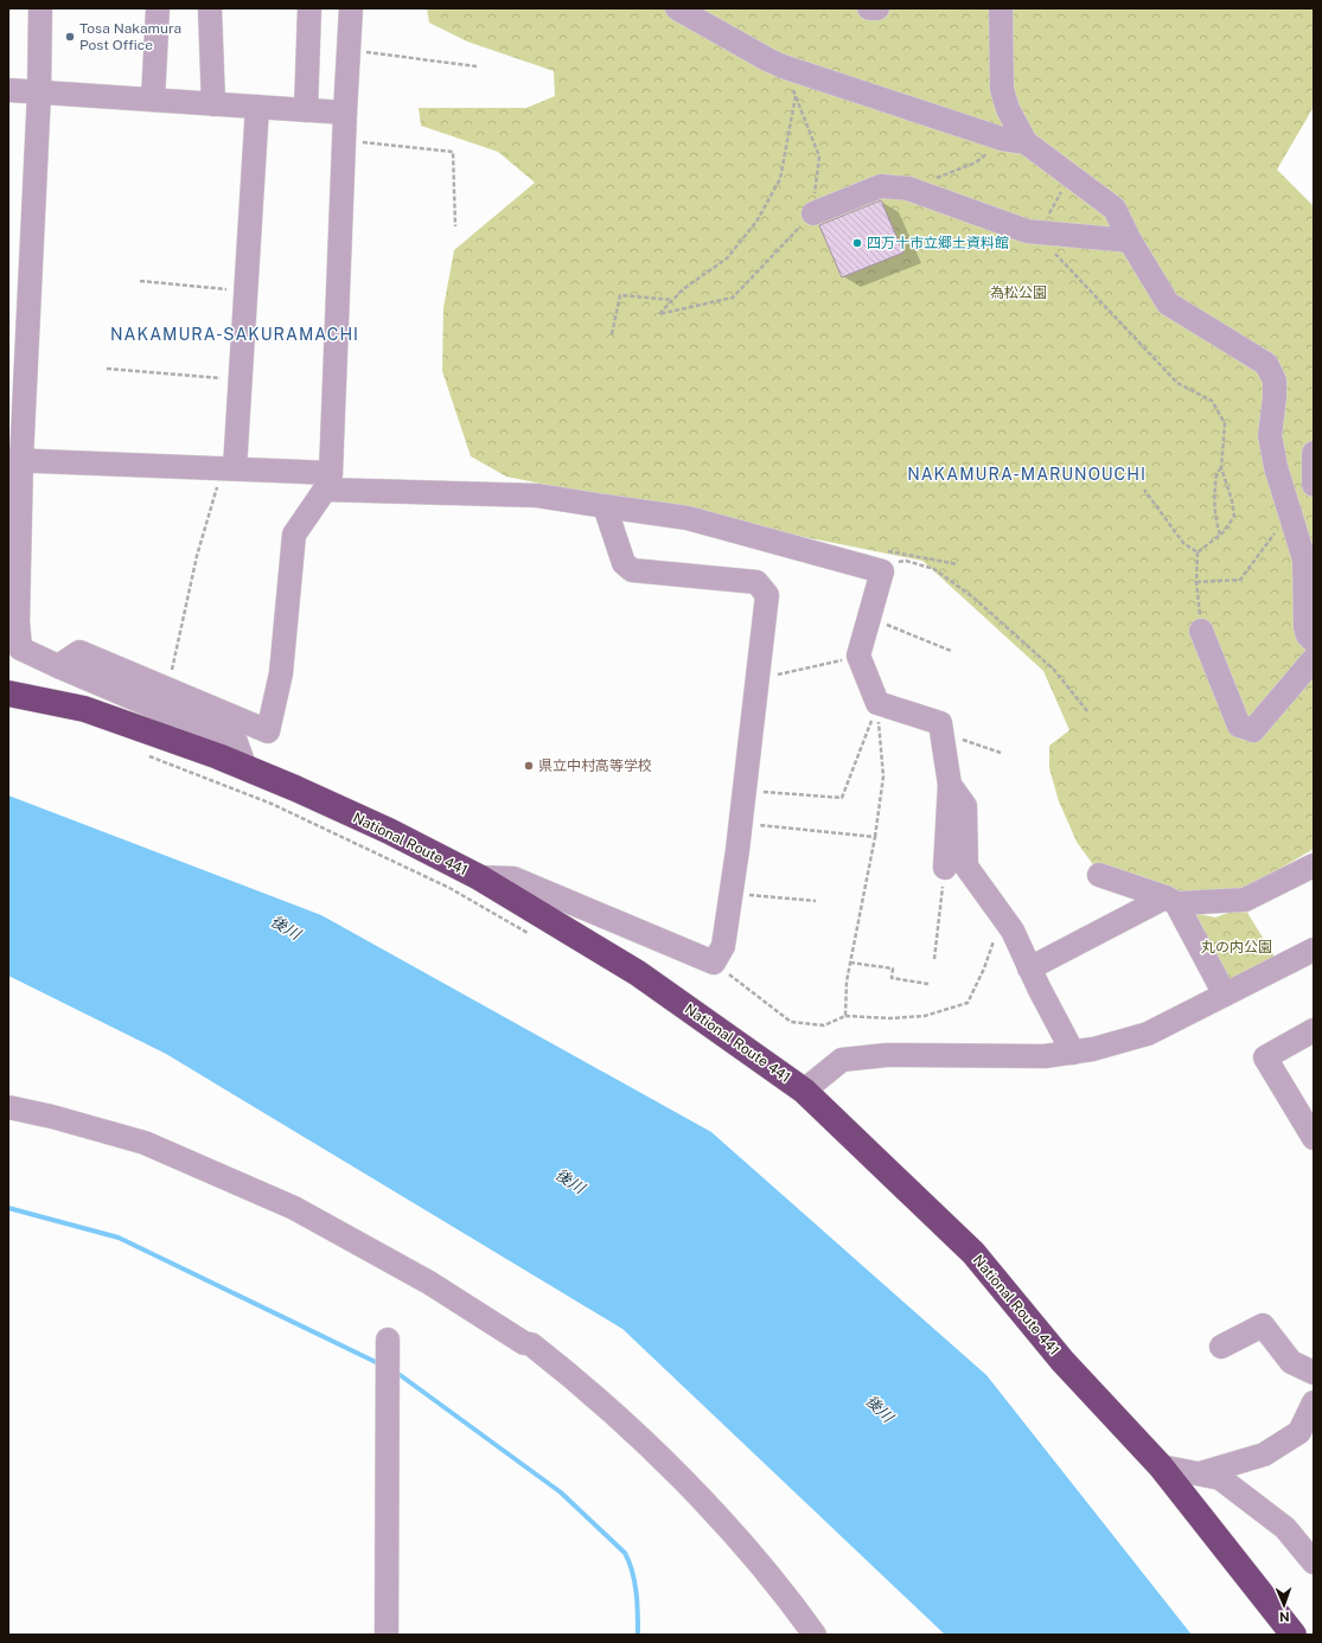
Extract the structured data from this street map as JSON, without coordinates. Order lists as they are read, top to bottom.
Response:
{
  "streets": {
    "highway": ["National Route 441"]
  },
  "districts": ["NAKAMURA-SAKURAMACHI", "NAKAMURA-MARUNOUCHI"],
  "water": ["後川"],
  "parks": ["為松公園", "丸の内公園"],
  "places": ["Tosa Nakamura Post Office", "四万十市立郷土資料館", "県立中村高等学校"],
  "north": "bottom"
}
